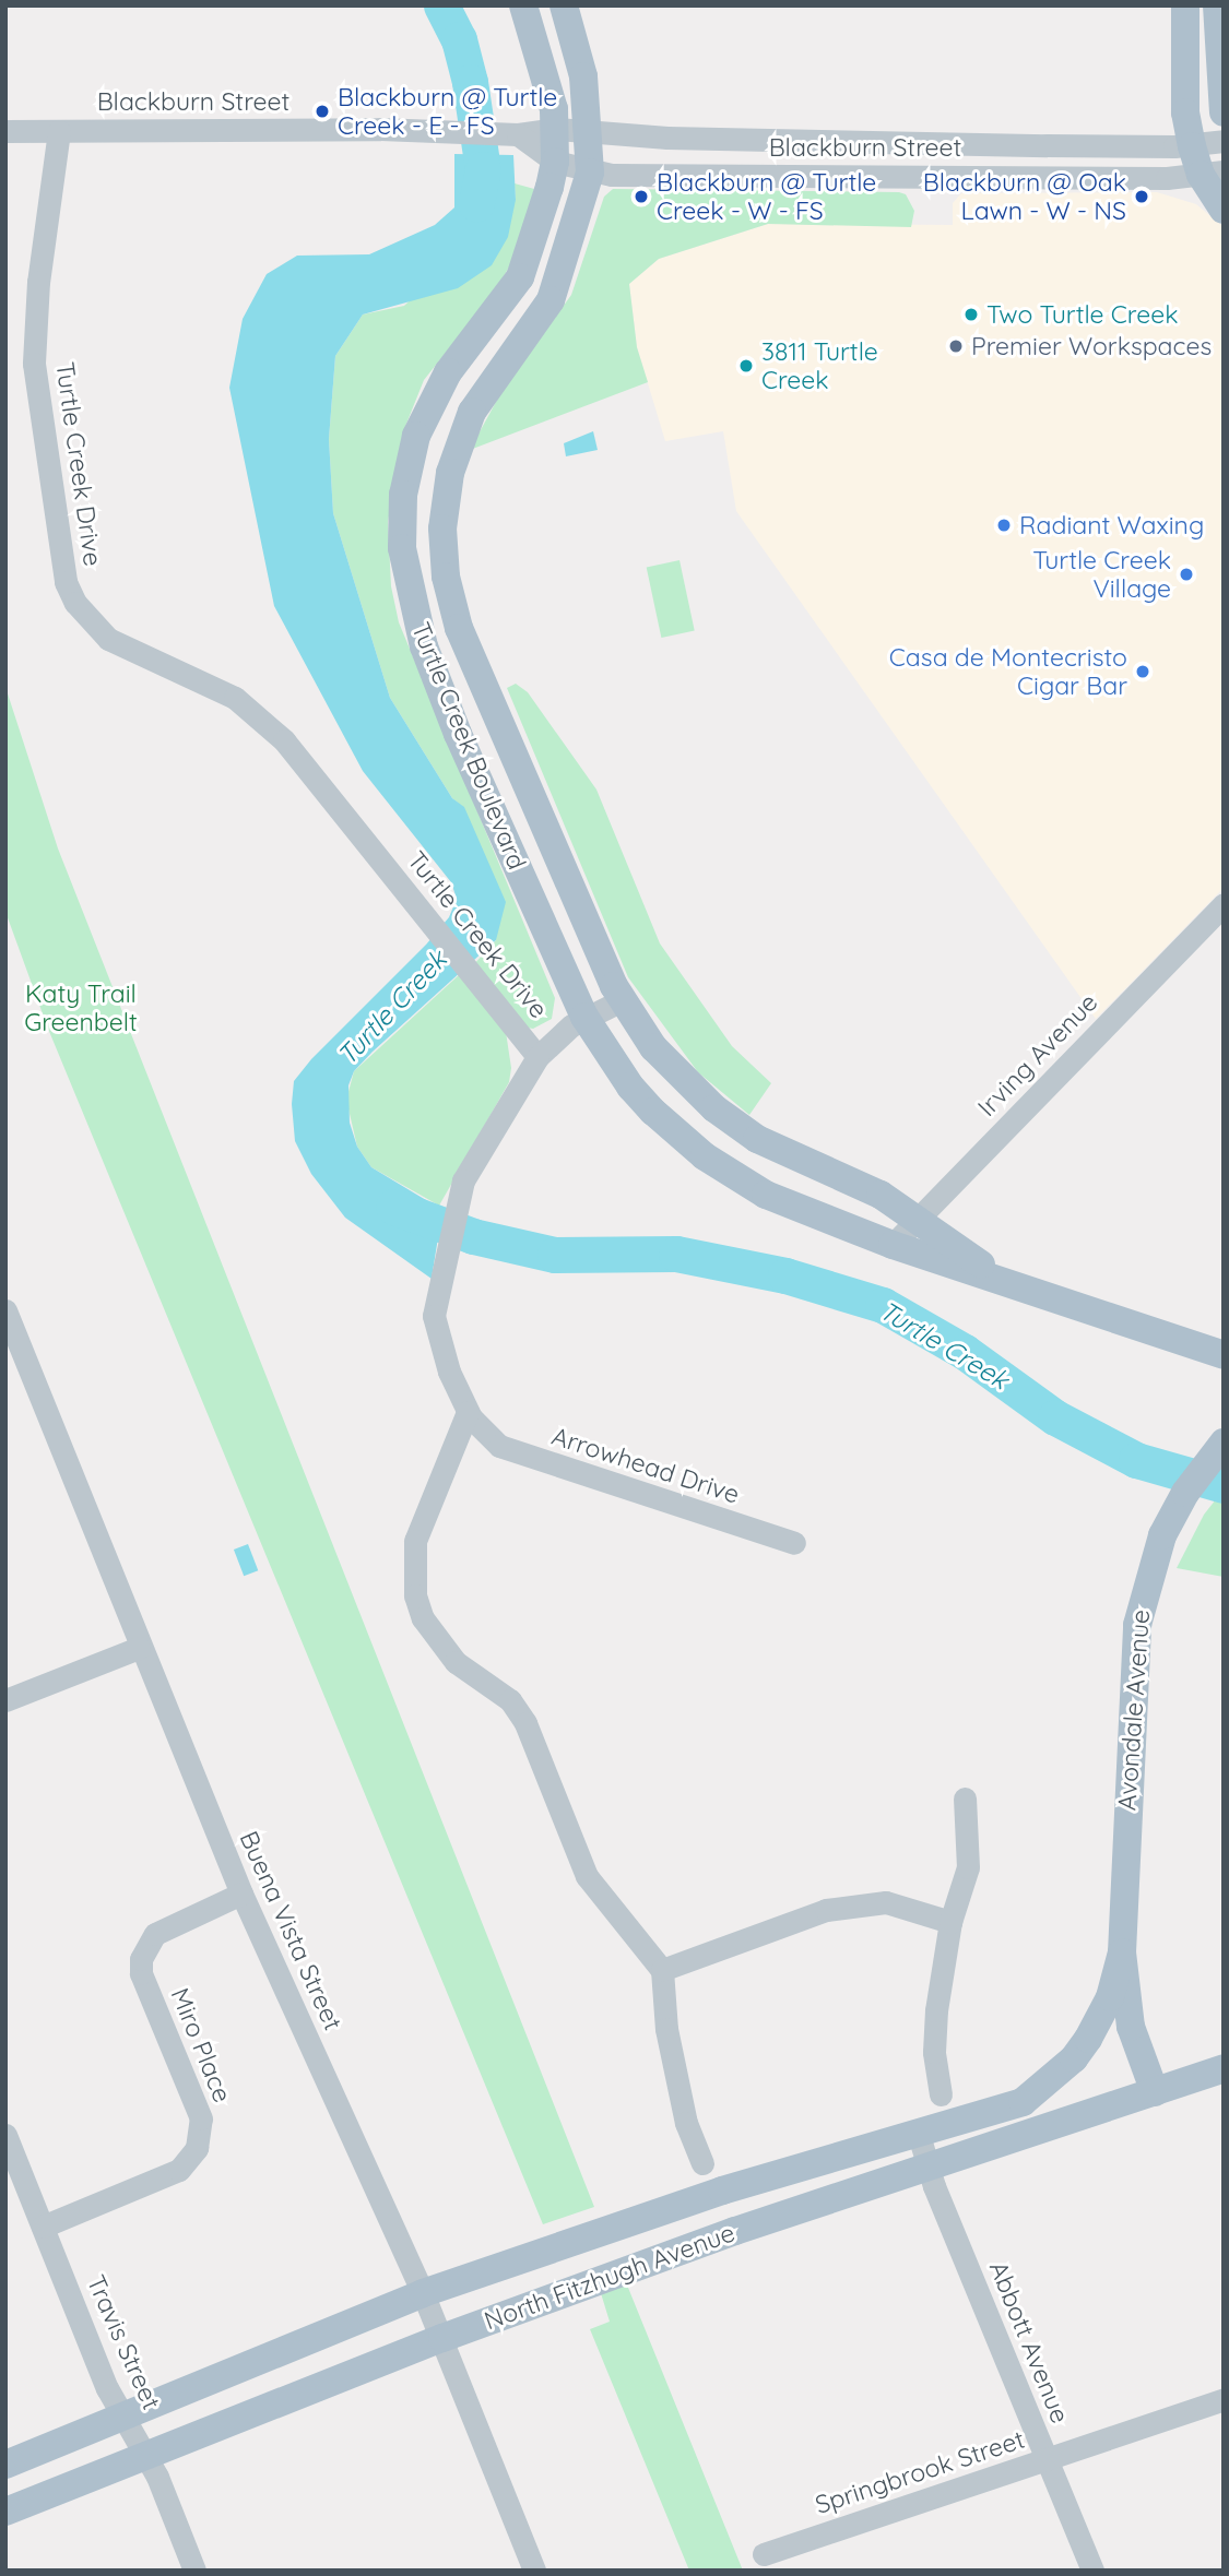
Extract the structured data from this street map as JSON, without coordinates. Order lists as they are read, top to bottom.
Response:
{
  "streets": {
    "main road": ["Turtle Creek Boulevard", "Avondale Avenue", "North Fitzhugh Avenue"],
    "street": [
      "Blackburn Street",
      "Turtle Creek Drive",
      "Irving Avenue",
      "Arrowhead Drive",
      "Buena Vista Street",
      "Miro Place",
      "Travis Street",
      "Abbott Avenue",
      "Springbrook Street"
    ]
  },
  "crossings": [
    ["Blackburn Street", "Turtle Creek Drive"],
    ["Blackburn Street", "Turtle Creek Boulevard"],
    ["Turtle Creek Boulevard", "Irving Avenue"],
    ["Avondale Avenue", "North Fitzhugh Avenue"],
    ["Buena Vista Street", "Miro Place"],
    ["Buena Vista Street", "North Fitzhugh Avenue"],
    ["Miro Place", "Travis Street"],
    ["North Fitzhugh Avenue", "Travis Street"],
    ["North Fitzhugh Avenue", "Abbott Avenue"],
    ["Abbott Avenue", "Springbrook Street"]
  ],
  "water": ["Turtle Creek"],
  "parks": ["Katy Trail Greenbelt"],
  "places": [
    "Blackburn @ Turtle Creek - E - FS",
    "Blackburn @ Turtle Creek - W - FS",
    "Blackburn @ Oak Lawn - W - NS",
    "Two Turtle Creek",
    "Premier Workspaces",
    "3811 Turtle Creek",
    "Radiant Waxing",
    "Turtle Creek Village",
    "Casa de Montecristo Cigar Bar"
  ]
}
